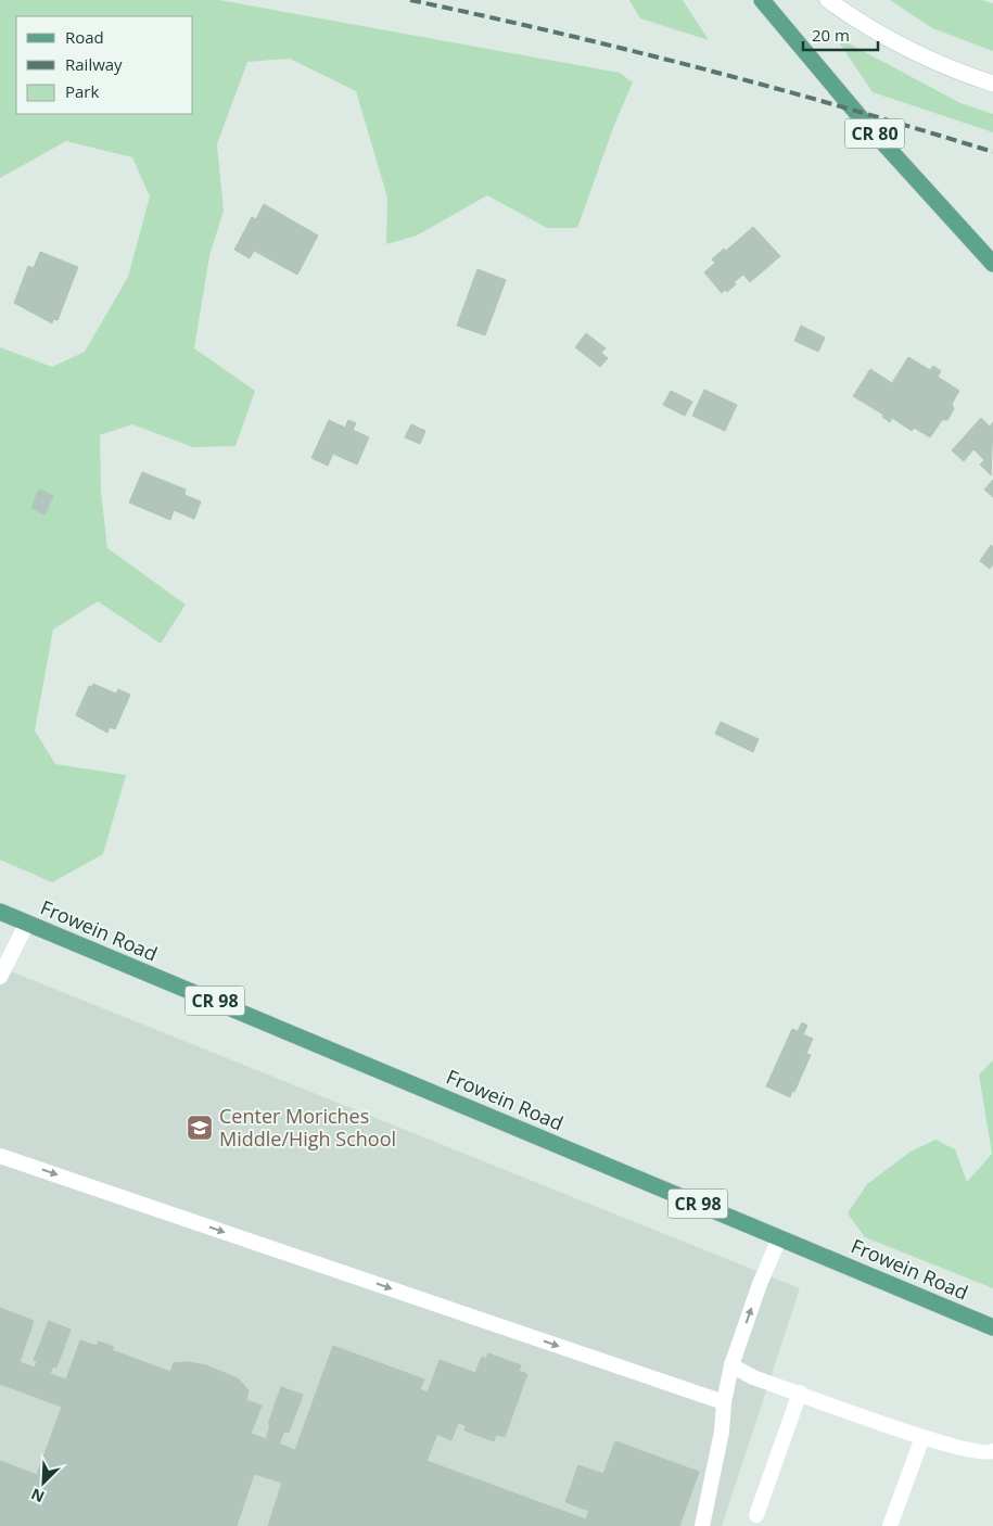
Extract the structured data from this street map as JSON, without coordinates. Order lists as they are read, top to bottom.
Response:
{
  "streets": {
    "main road": ["CR 80", "Frowein Road", "CR 98"]
  },
  "places": {
    "school or university": ["Center Moriches Middle/High School"]
  },
  "legend": ["Road", "Railway", "Park"],
  "scale_bar": "20 m",
  "north": "bottom left"
}
